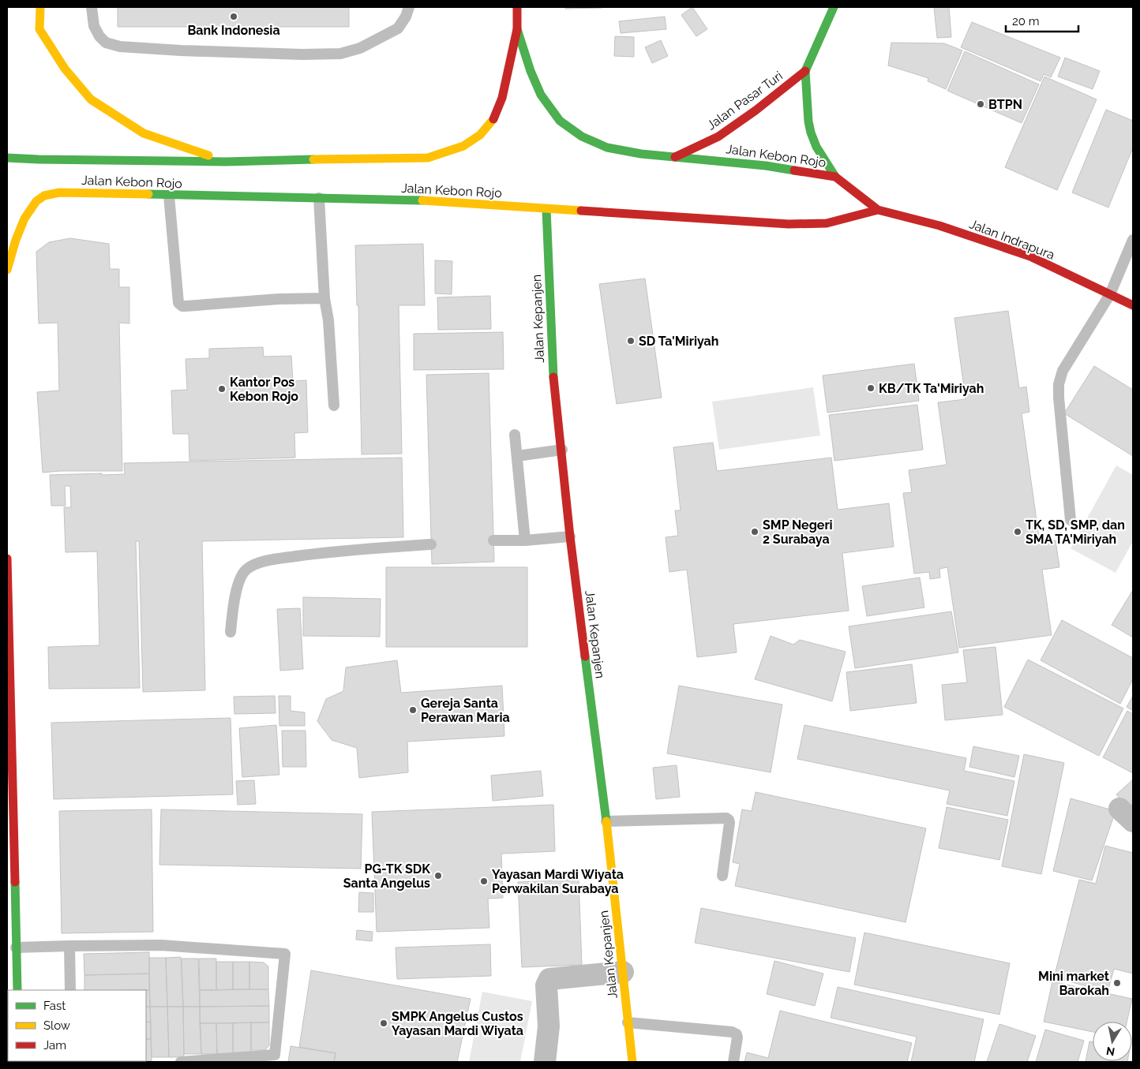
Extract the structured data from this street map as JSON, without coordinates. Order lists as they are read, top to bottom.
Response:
{
  "streets": {
    "main road": [
      "Jalan Pasar Turi",
      "Jalan Kebon Rojo",
      "Jalan Indrapura",
      "Jalan Kepanjen"
    ]
  },
  "crossings": [
    ["Jalan Pasar Turi", "Jalan Kebon Rojo"],
    ["Jalan Kebon Rojo", "Jalan Indrapura"],
    ["Jalan Kebon Rojo", "Jalan Kepanjen"]
  ],
  "places": [
    "Bank Indonesia",
    "BTPN",
    "SD Ta'Miriyah",
    "KB/TK Ta'Miriyah",
    "Kantor Pos Kebon Rojo",
    "SMP Negeri 2 Surabaya",
    "TK, SD, SMP, dan SMA TA'Miriyah",
    "Gereja Santa Perawan Maria",
    "PG-TK SDK Santa Angelus",
    "Yayasan Mardi Wiyata Perwakilan Surabaya",
    "Mini market Barokah",
    "SMPK Angelus Custos Yayasan Mardi Wiyata"
  ],
  "legend": ["Fast", "Slow", "Jam"],
  "scale_bar": "20 m",
  "north": "bottom"
}
